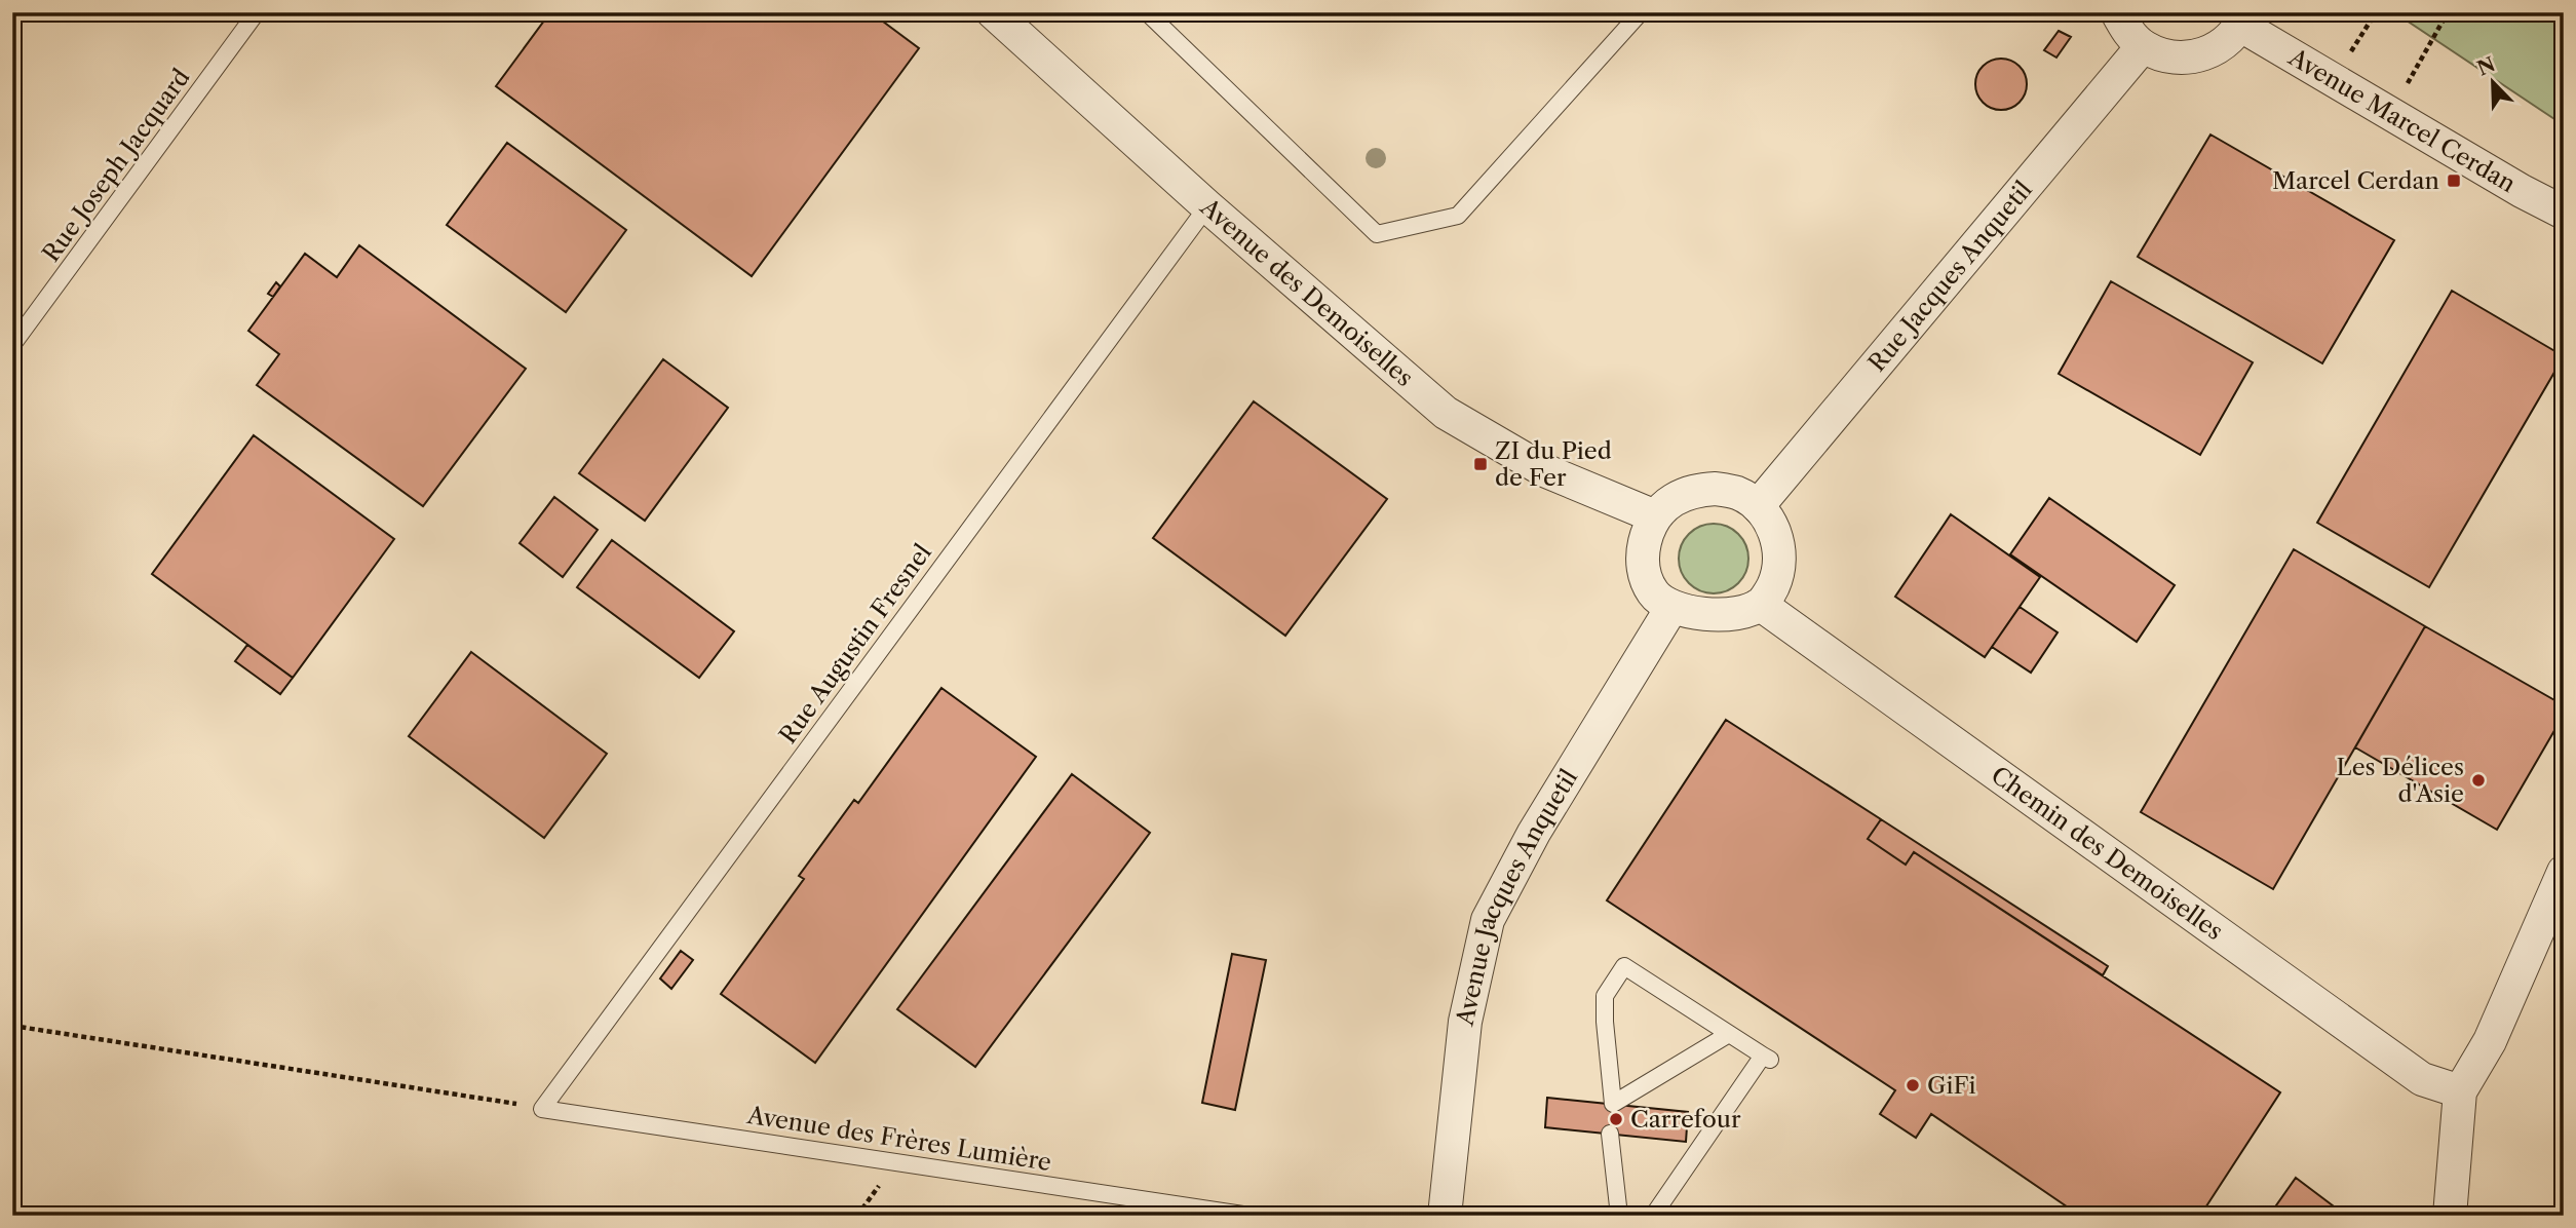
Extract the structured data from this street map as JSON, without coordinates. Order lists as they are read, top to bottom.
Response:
{
  "streets": {
    "street": [
      "Avenue Marcel Cerdan",
      "Rue Jacques Anquetil",
      "Avenue des Demoiselles",
      "Chemin des Demoiselles",
      "Avenue Jacques Anquetil"
    ],
    "lane": ["Rue Joseph Jacquard", "Rue Augustin Fresnel", "Avenue des Frères Lumière"]
  },
  "crossings": [
    ["Rue Jacques Anquetil", "Avenue des Demoiselles"],
    ["Rue Jacques Anquetil", "Chemin des Demoiselles"],
    ["Rue Jacques Anquetil", "Avenue Jacques Anquetil"],
    ["Avenue des Demoiselles", "Rue Augustin Fresnel"],
    ["Avenue des Demoiselles", "Chemin des Demoiselles"],
    ["Avenue des Demoiselles", "Avenue Jacques Anquetil"],
    ["Rue Augustin Fresnel", "Avenue des Frères Lumière"],
    ["Chemin des Demoiselles", "Avenue Jacques Anquetil"]
  ],
  "places": {
    "transit": ["Marcel Cerdan", "ZI du Pied de Fer"],
    "other": ["Les Délices d'Asie", "GiFi", "Carrefour"]
  },
  "north": "top left"
}
